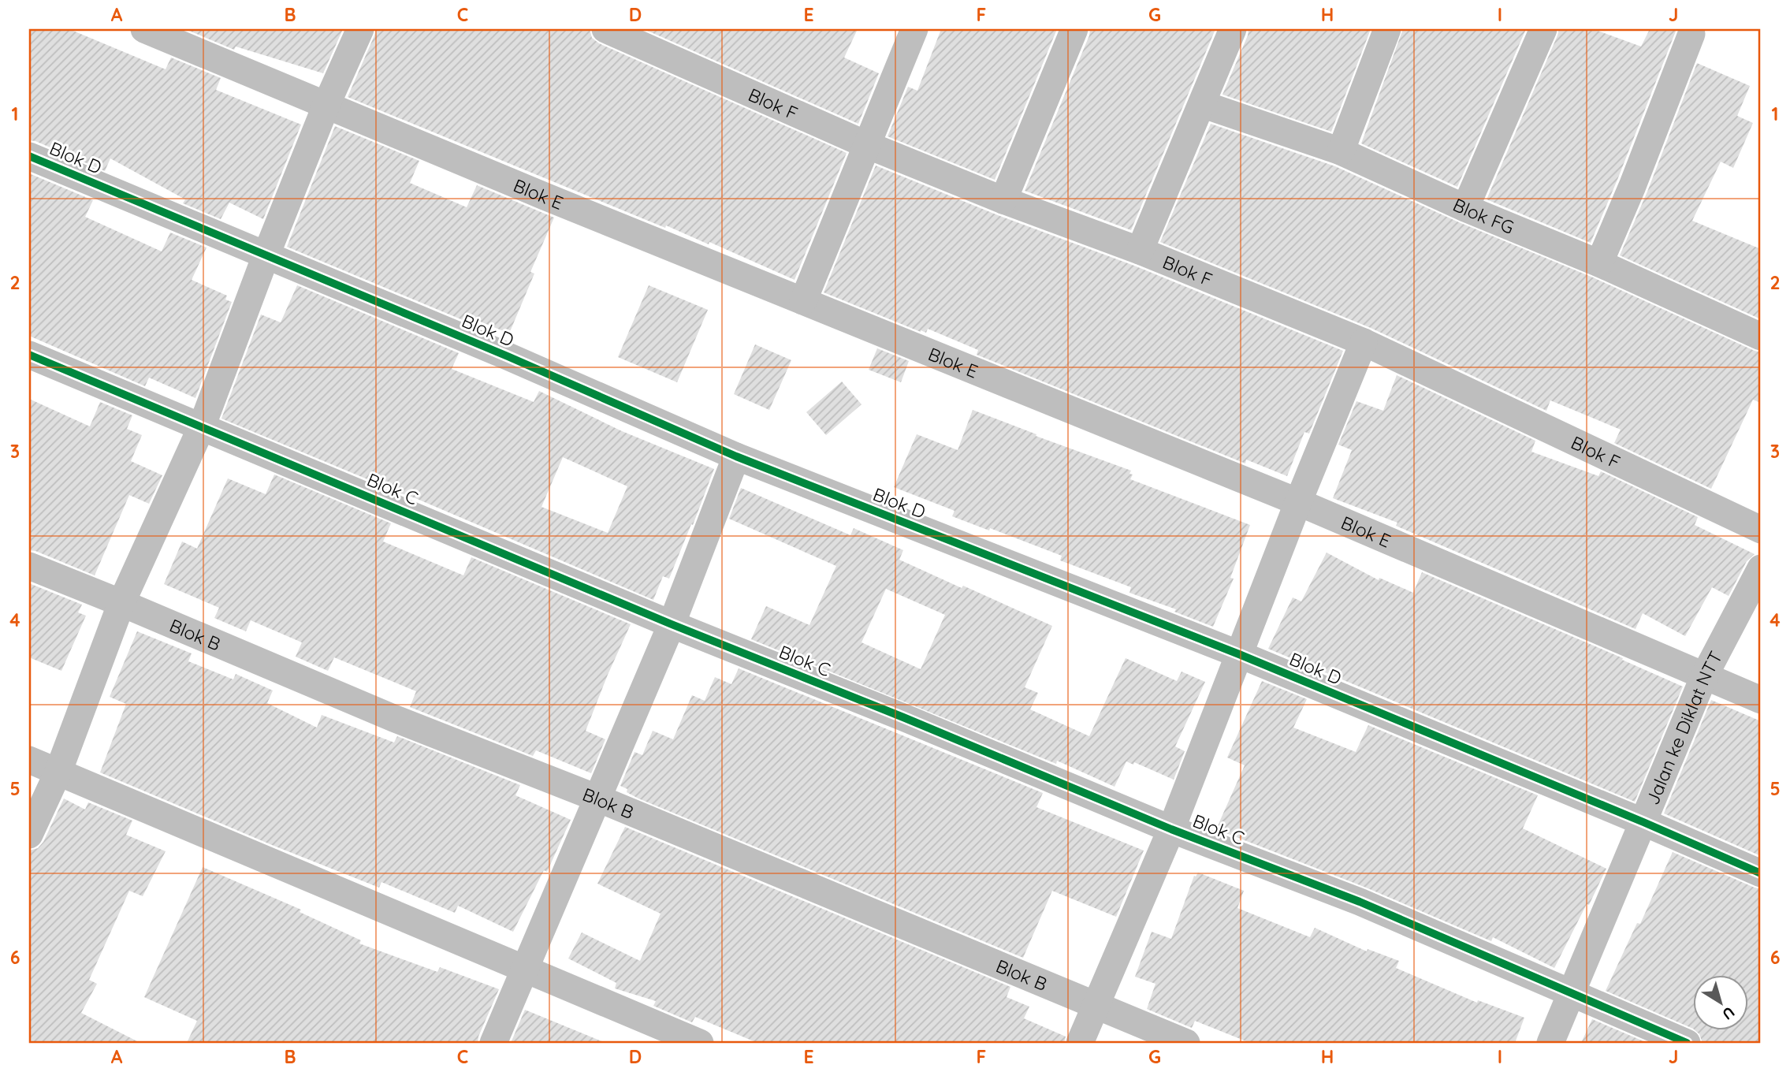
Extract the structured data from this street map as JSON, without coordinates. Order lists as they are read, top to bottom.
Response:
{
  "streets": {
    "street": [
      "Blok F",
      "Blok D",
      "Blok E",
      "Blok FG",
      "Blok C",
      "Blok B",
      "Jalan ke Diklat NTT"
    ]
  },
  "crossings": [
    ["Blok D", "Jalan ke Diklat NTT"],
    ["Blok E", "Jalan ke Diklat NTT"],
    ["Blok C", "Jalan ke Diklat NTT"]
  ],
  "north": "bottom right",
  "grid": {
    "columns": [
      "A",
      "B",
      "C",
      "D",
      "E",
      "F",
      "G",
      "H",
      "I",
      "J"
    ],
    "rows": [
      "1",
      "2",
      "3",
      "4",
      "5",
      "6"
    ]
  }
}
